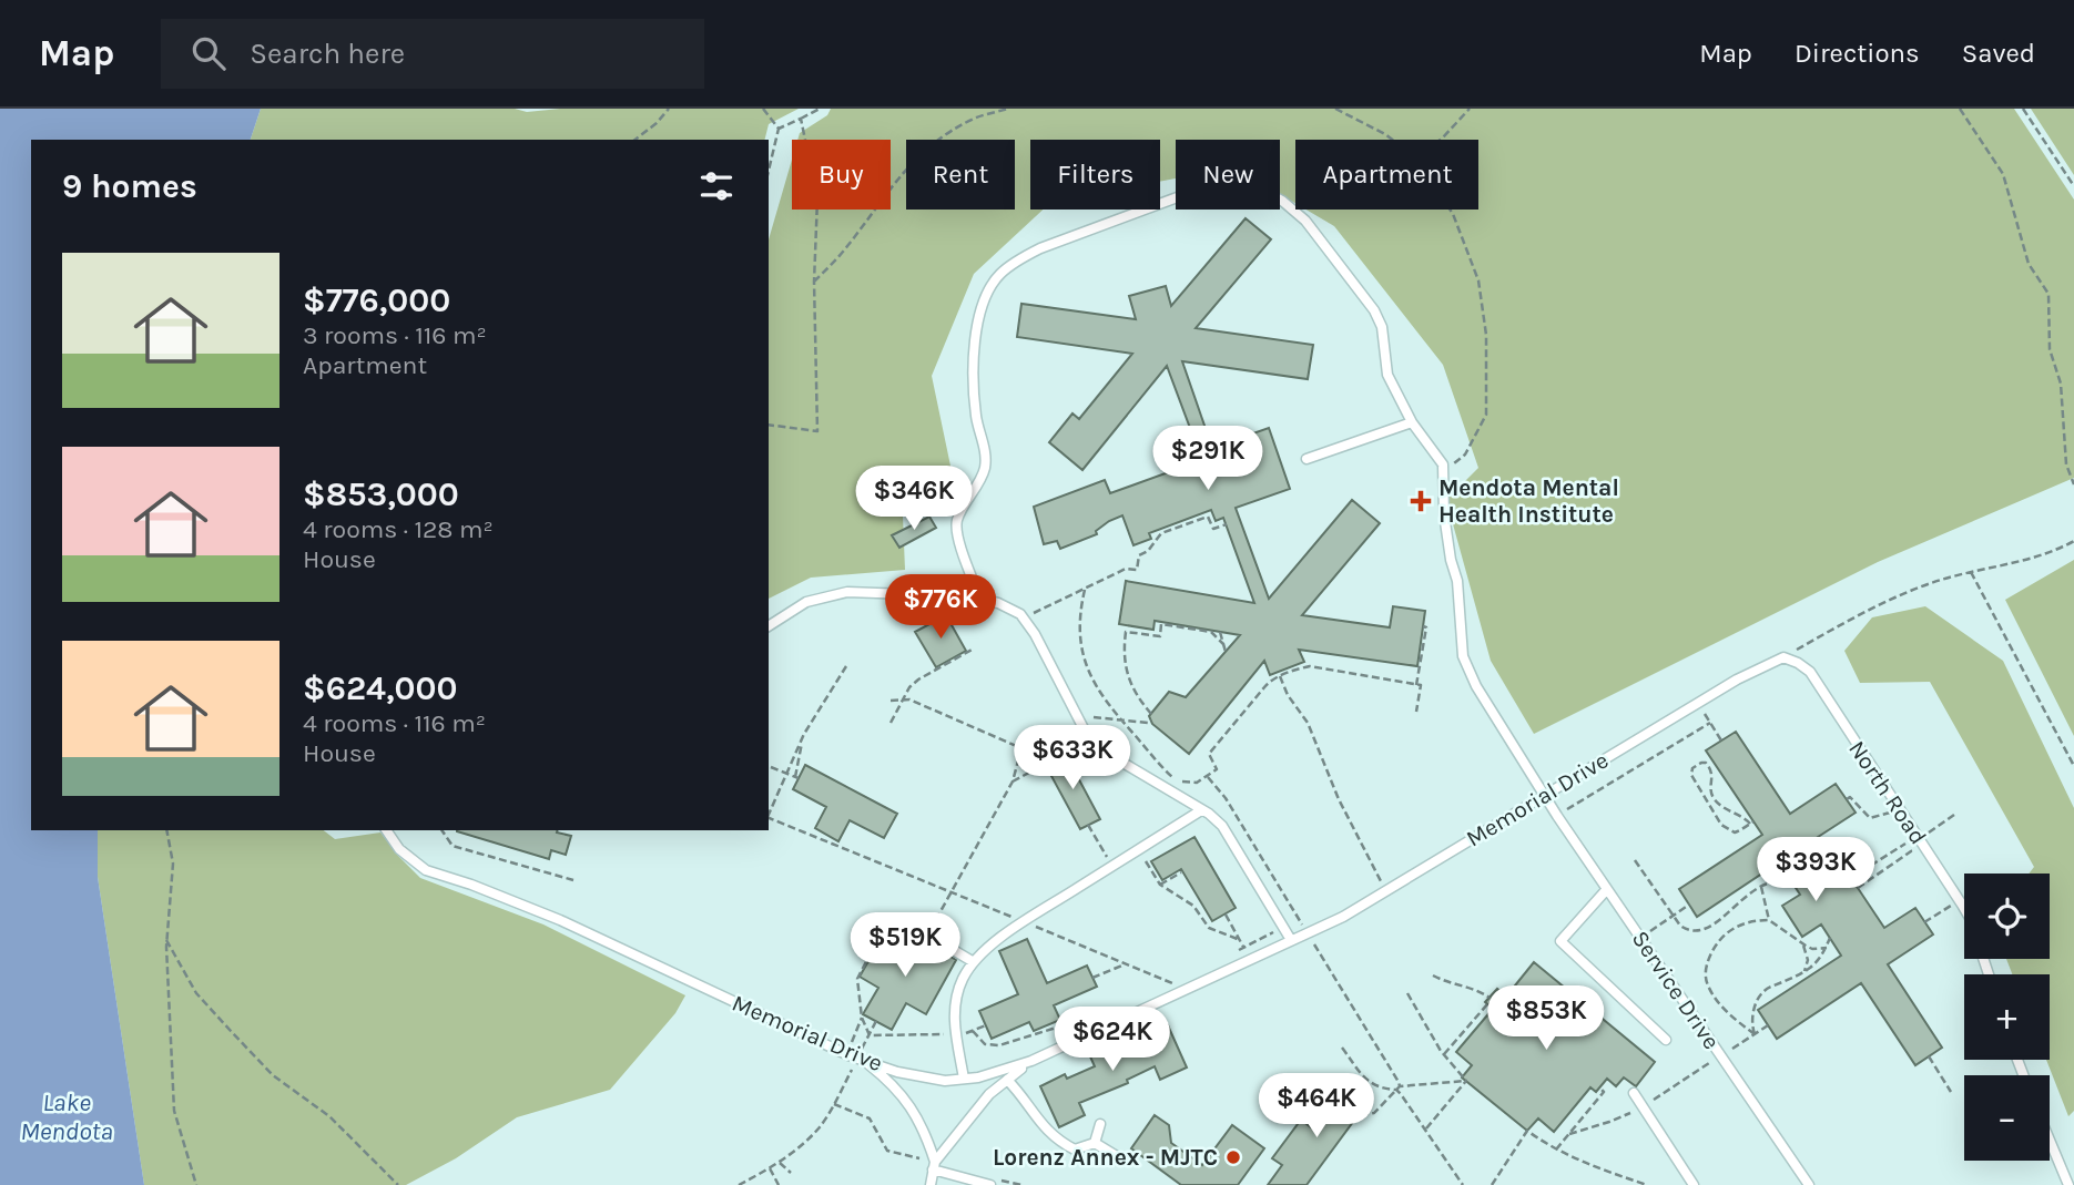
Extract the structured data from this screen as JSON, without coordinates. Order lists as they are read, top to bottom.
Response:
{
  "streets": {
    "lane": ["North Road", "Memorial Drive", "Service Drive"]
  },
  "crossings": [
    ["North Road", "Memorial Drive"],
    ["Memorial Drive", "Service Drive"]
  ],
  "water": ["Lake Mendota"],
  "places": {
    "health": ["Mendota Mental Health Institute"],
    "other": ["Lorenz Annex - MJTC"]
  },
  "page": {
    "header": "Map",
    "search": "Search here",
    "nav": ["Map", "Directions", "Saved"],
    "chip": [
      "Buy",
      "Rent",
      "Filters",
      "New",
      "Apartment"
    ],
    "heading": "9 homes",
    "list": [
      {
        "name": "$776,000",
        "note": "3 rooms · 116 m² · Apartment"
      },
      {
        "name": "$853,000",
        "note": "4 rooms · 128 m² · House"
      },
      {
        "name": "$624,000",
        "note": "4 rooms · 116 m² · House"
      }
    ],
    "price": [
      "$291K",
      "$346K",
      "$776K",
      "$633K",
      "$393K",
      "$519K",
      "$853K",
      "$624K",
      "$464K"
    ],
    "map_buttons": ["+", "−"]
  }
}
